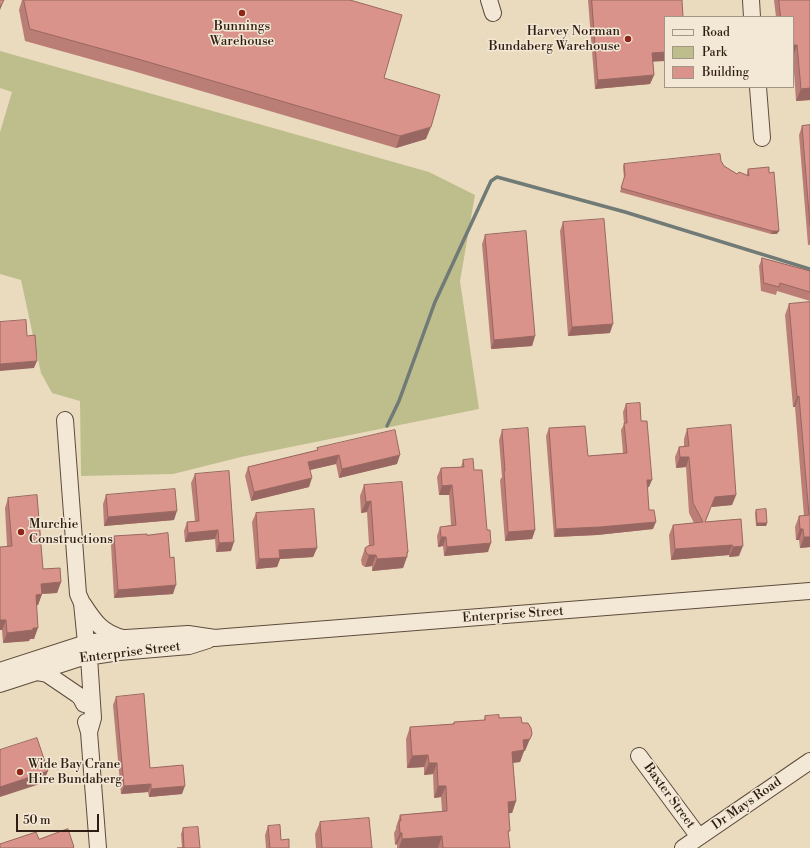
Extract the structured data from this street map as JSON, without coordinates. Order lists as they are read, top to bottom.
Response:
{
  "streets": {
    "street": ["Enterprise Street", "Baxter Street", "Dr Mays Road"]
  },
  "crossings": [
    ["Baxter Street", "Dr Mays Road"]
  ],
  "places": [
    "Bunnings Warehouse",
    "Harvey Norman Bundaberg Warehouse",
    "Murchie Constructions",
    "Wide Bay Crane Hire Bundaberg"
  ],
  "legend": ["Road", "Park", "Building"],
  "scale_bar": "50 m"
}
